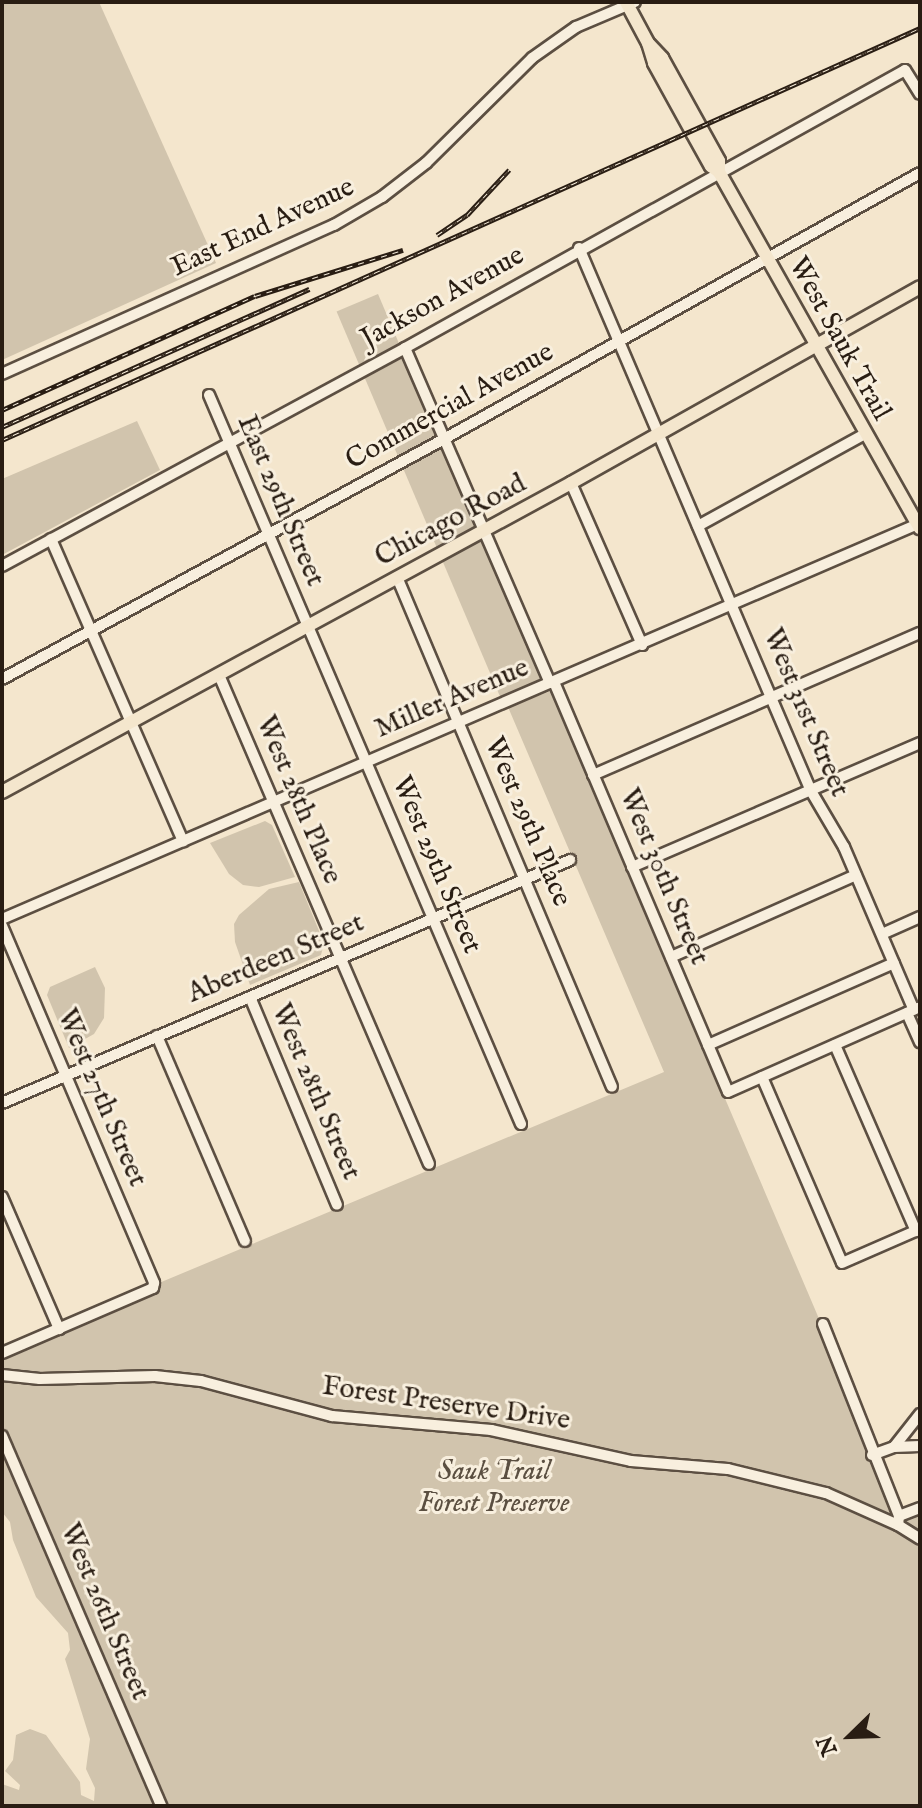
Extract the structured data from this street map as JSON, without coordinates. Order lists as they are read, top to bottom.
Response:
{
  "streets": {
    "main road": ["West Sauk Trail", "Chicago Road"],
    "street": [
      "East End Avenue",
      "Jackson Avenue",
      "Commercial Avenue",
      "East 29th Street",
      "Miller Avenue",
      "West 31st Street",
      "West 28th Place",
      "West 29th Place",
      "West 29th Street",
      "West 30th Street",
      "Aberdeen Street",
      "West 28th Street",
      "West 27th Street",
      "Forest Preserve Drive",
      "West 26th Street"
    ]
  },
  "crossings": [
    ["East End Avenue", "West Sauk Trail"],
    ["Jackson Avenue", "West Sauk Trail"],
    ["Jackson Avenue", "East 29th Street"],
    ["Jackson Avenue", "West 31st Street"],
    ["Jackson Avenue", "West 30th Street"],
    ["West Sauk Trail", "Commercial Avenue"],
    ["West Sauk Trail", "Chicago Road"],
    ["West Sauk Trail", "Miller Avenue"],
    ["Commercial Avenue", "East 29th Street"],
    ["Commercial Avenue", "West 31st Street"],
    ["Commercial Avenue", "West 30th Street"],
    ["East 29th Street", "Chicago Road"],
    ["East 29th Street", "West 29th Street"],
    ["Chicago Road", "West 31st Street"],
    ["Chicago Road", "West 28th Place"],
    ["Chicago Road", "West 29th Place"],
    ["Chicago Road", "West 29th Street"],
    ["Chicago Road", "West 30th Street"],
    ["Miller Avenue", "West 31st Street"],
    ["Miller Avenue", "West 28th Place"],
    ["Miller Avenue", "West 29th Place"],
    ["Miller Avenue", "West 29th Street"],
    ["Miller Avenue", "West 30th Street"],
    ["West 28th Place", "Aberdeen Street"],
    ["West 29th Place", "Aberdeen Street"],
    ["West 29th Street", "Aberdeen Street"],
    ["Aberdeen Street", "West 28th Street"],
    ["Aberdeen Street", "West 27th Street"]
  ],
  "parks": ["Sauk Trail Forest Preserve"],
  "north": "bottom left"
}
